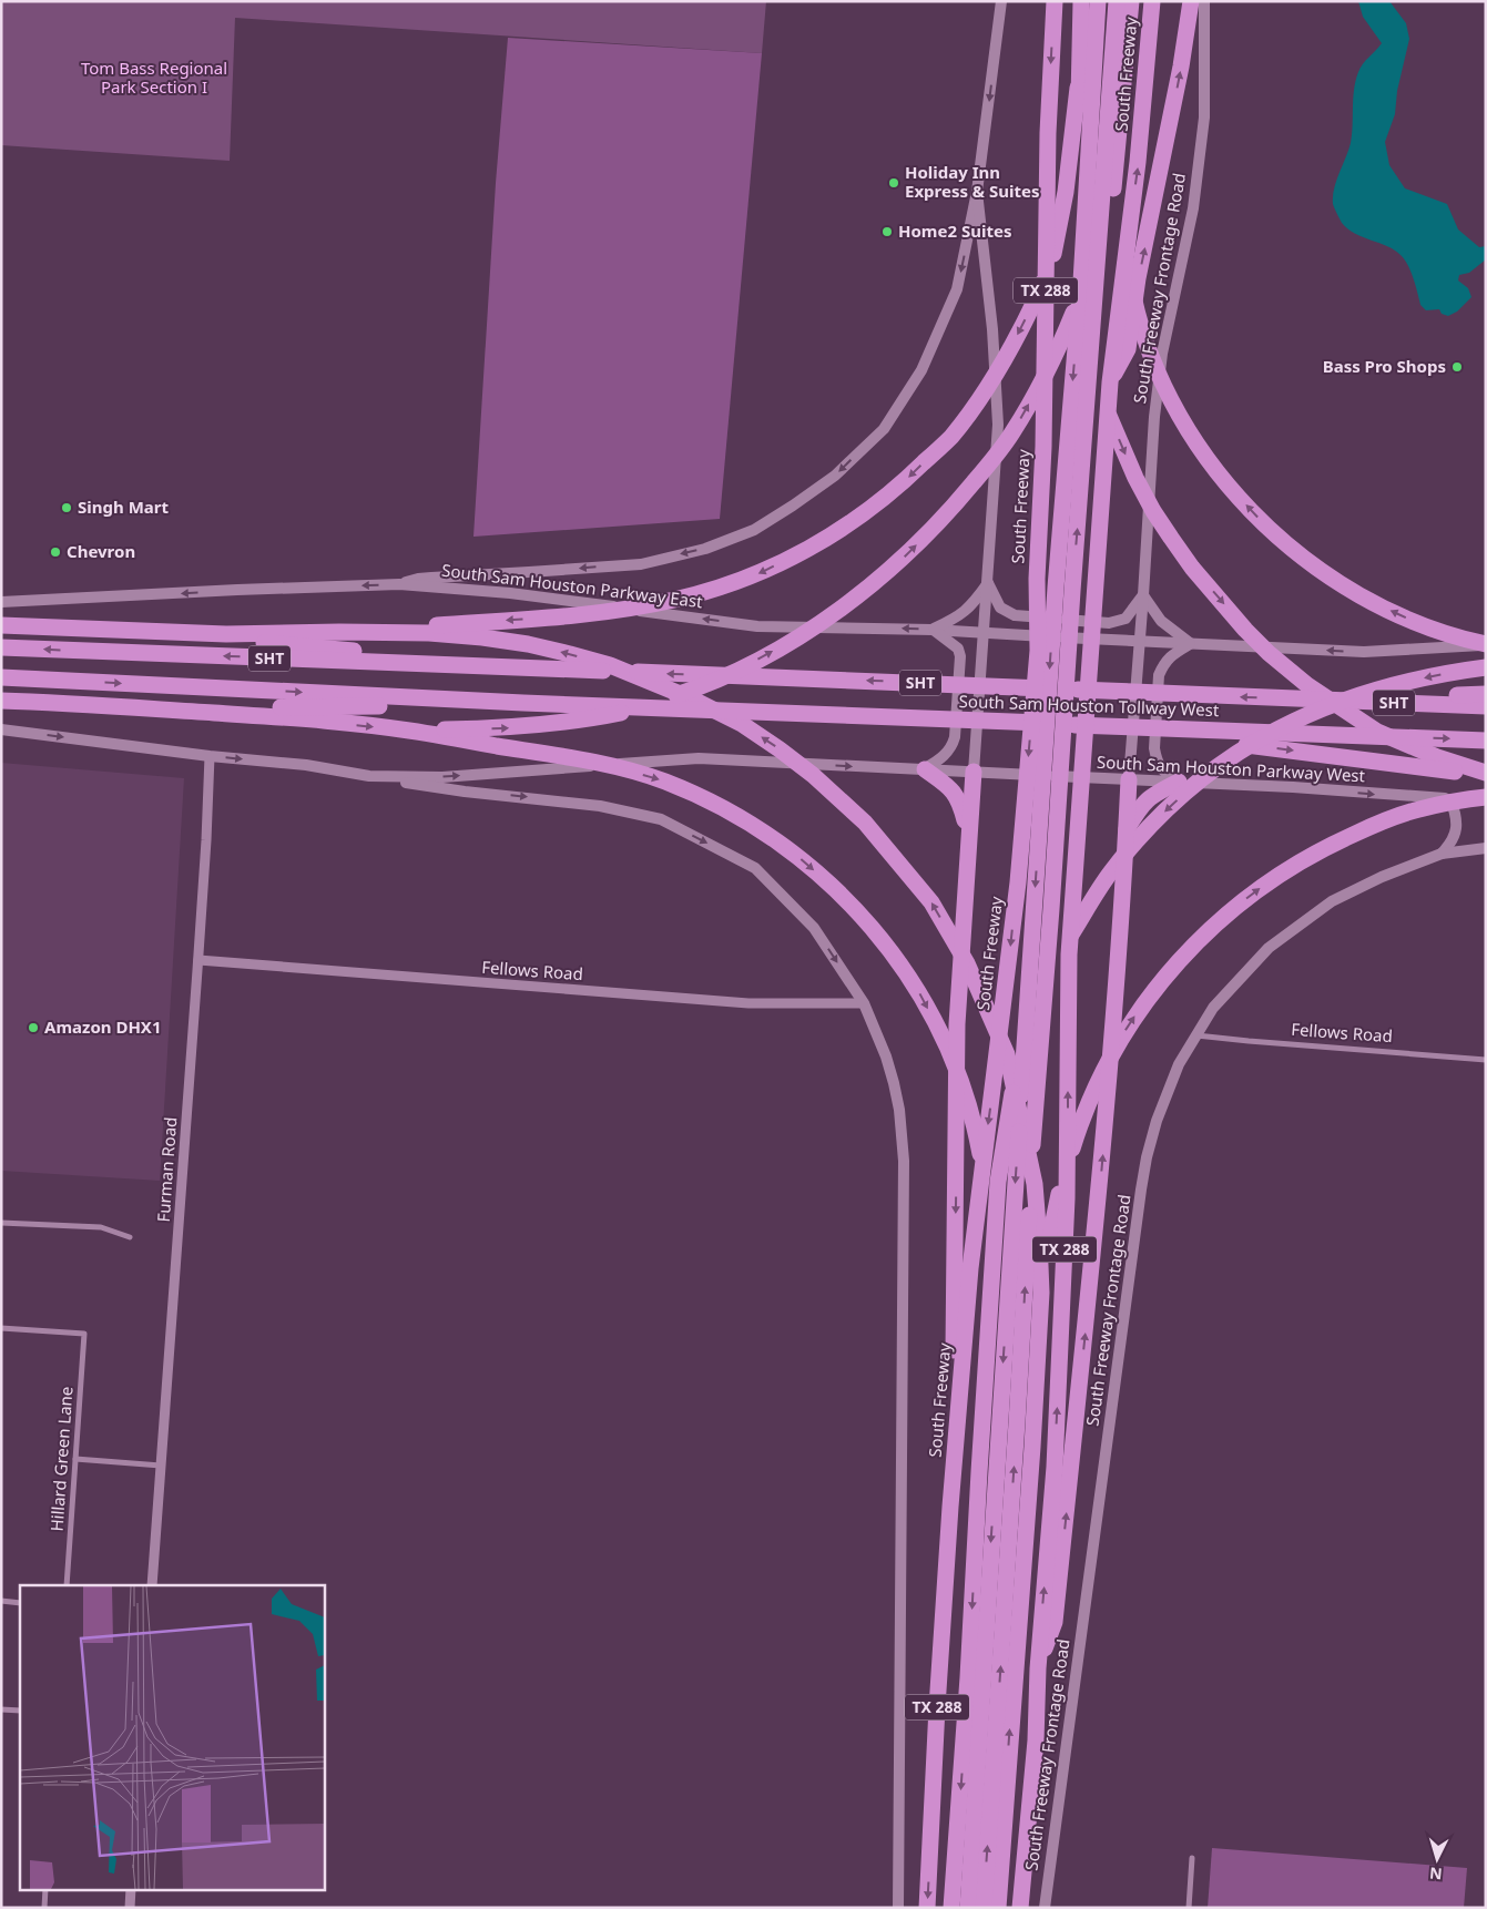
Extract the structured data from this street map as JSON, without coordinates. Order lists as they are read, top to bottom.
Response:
{
  "streets": {
    "highway": [
      "South Freeway",
      "TX 288",
      "SHT",
      "South Sam Houston Tollway West"
    ],
    "main road": ["South Freeway Frontage Road", "South Sam Houston Parkway East", "South Sam Houston Parkway West"],
    "street": ["Fellows Road", "Furman Road", "Hillard Green Lane"]
  },
  "crossings": [
    ["South Freeway Frontage Road", "South Sam Houston Parkway East"],
    ["South Freeway Frontage Road", "South Sam Houston Parkway West"],
    ["South Freeway Frontage Road", "Fellows Road"],
    ["SHT", "South Sam Houston Tollway West"],
    ["Fellows Road", "Furman Road"]
  ],
  "one_way": ["South Sam Houston Parkway East", "South Sam Houston Parkway West"],
  "parks": ["Tom Bass Regional Park Section I"],
  "places": [
    "Holiday Inn Express & Suites",
    "Home2 Suites",
    "Bass Pro Shops",
    "Singh Mart",
    "Chevron",
    "Amazon DHX1"
  ],
  "north": "bottom"
}
